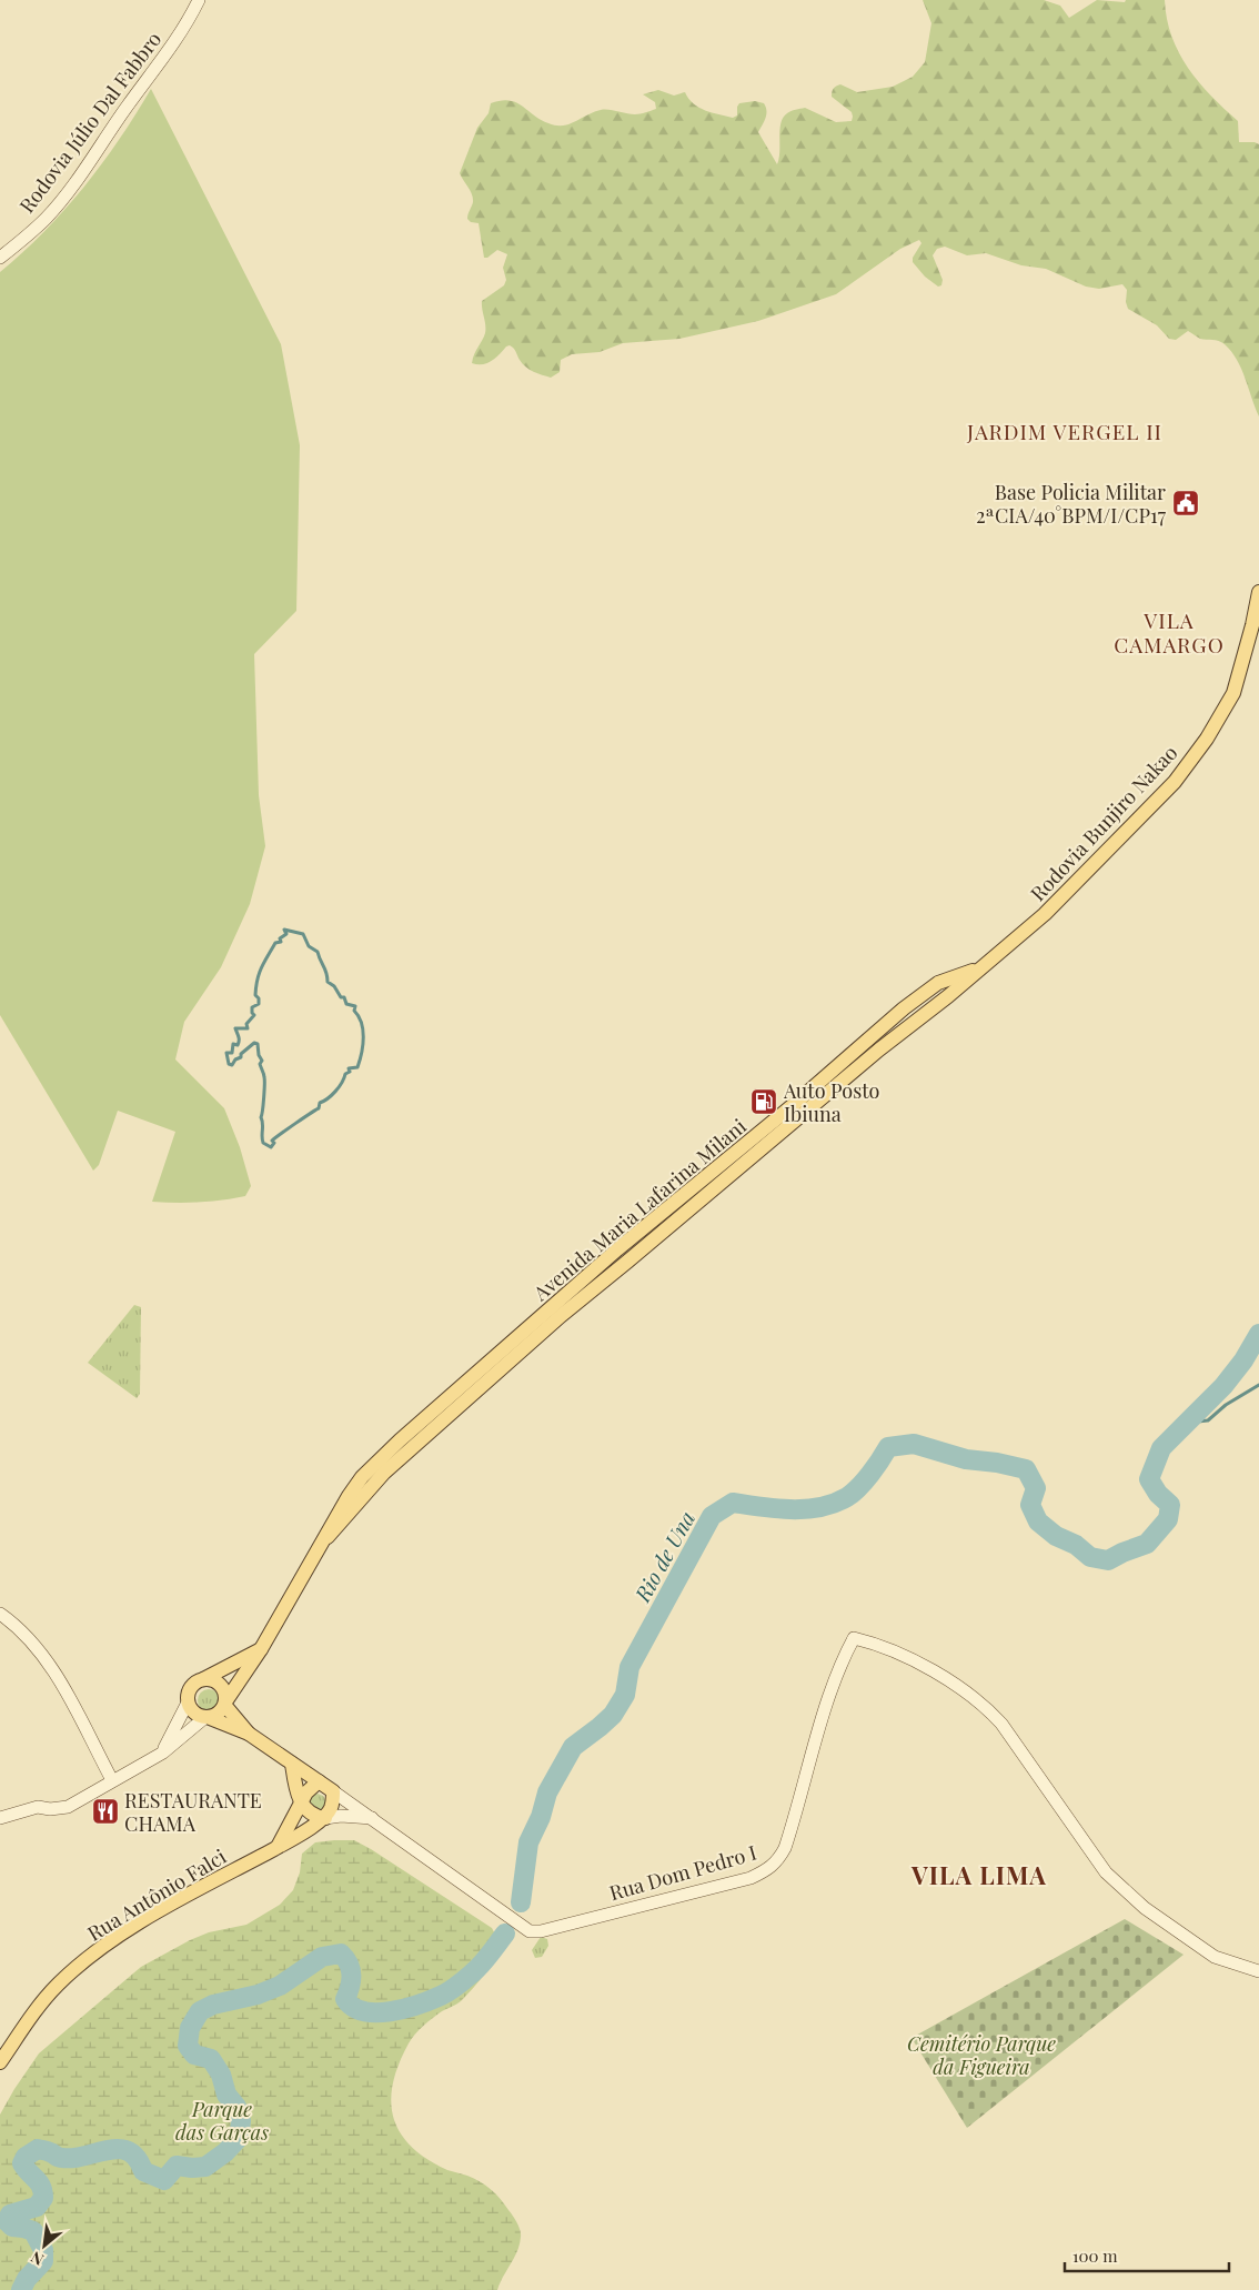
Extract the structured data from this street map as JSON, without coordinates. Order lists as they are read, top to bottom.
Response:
{
  "streets": {
    "main road": ["Rodovia Bunjiro Nakao", "Avenida Maria Lafarina Milani", "Rua Antônio Falci"],
    "street": ["Rodovia Júlio Dal Fabbro", "Rua Dom Pedro I"]
  },
  "crossings": [
    ["Rodovia Bunjiro Nakao", "Avenida Maria Lafarina Milani"]
  ],
  "districts": ["JARDIM VERGEL II", "VILA CAMARGO", "VILA LIMA"],
  "water": ["Rio de Una"],
  "parks": ["Cemitério Parque da Figueira", "Parque das Garças"],
  "places": {
    "public building": ["Base Policia Militar 2ªCIA/40°BPM/I/CP17"],
    "fuel station": ["Auto Posto Ibiuna"],
    "restaurant": ["RESTAURANTE CHAMA"]
  },
  "scale_bar": "100 m",
  "north": "bottom left"
}
